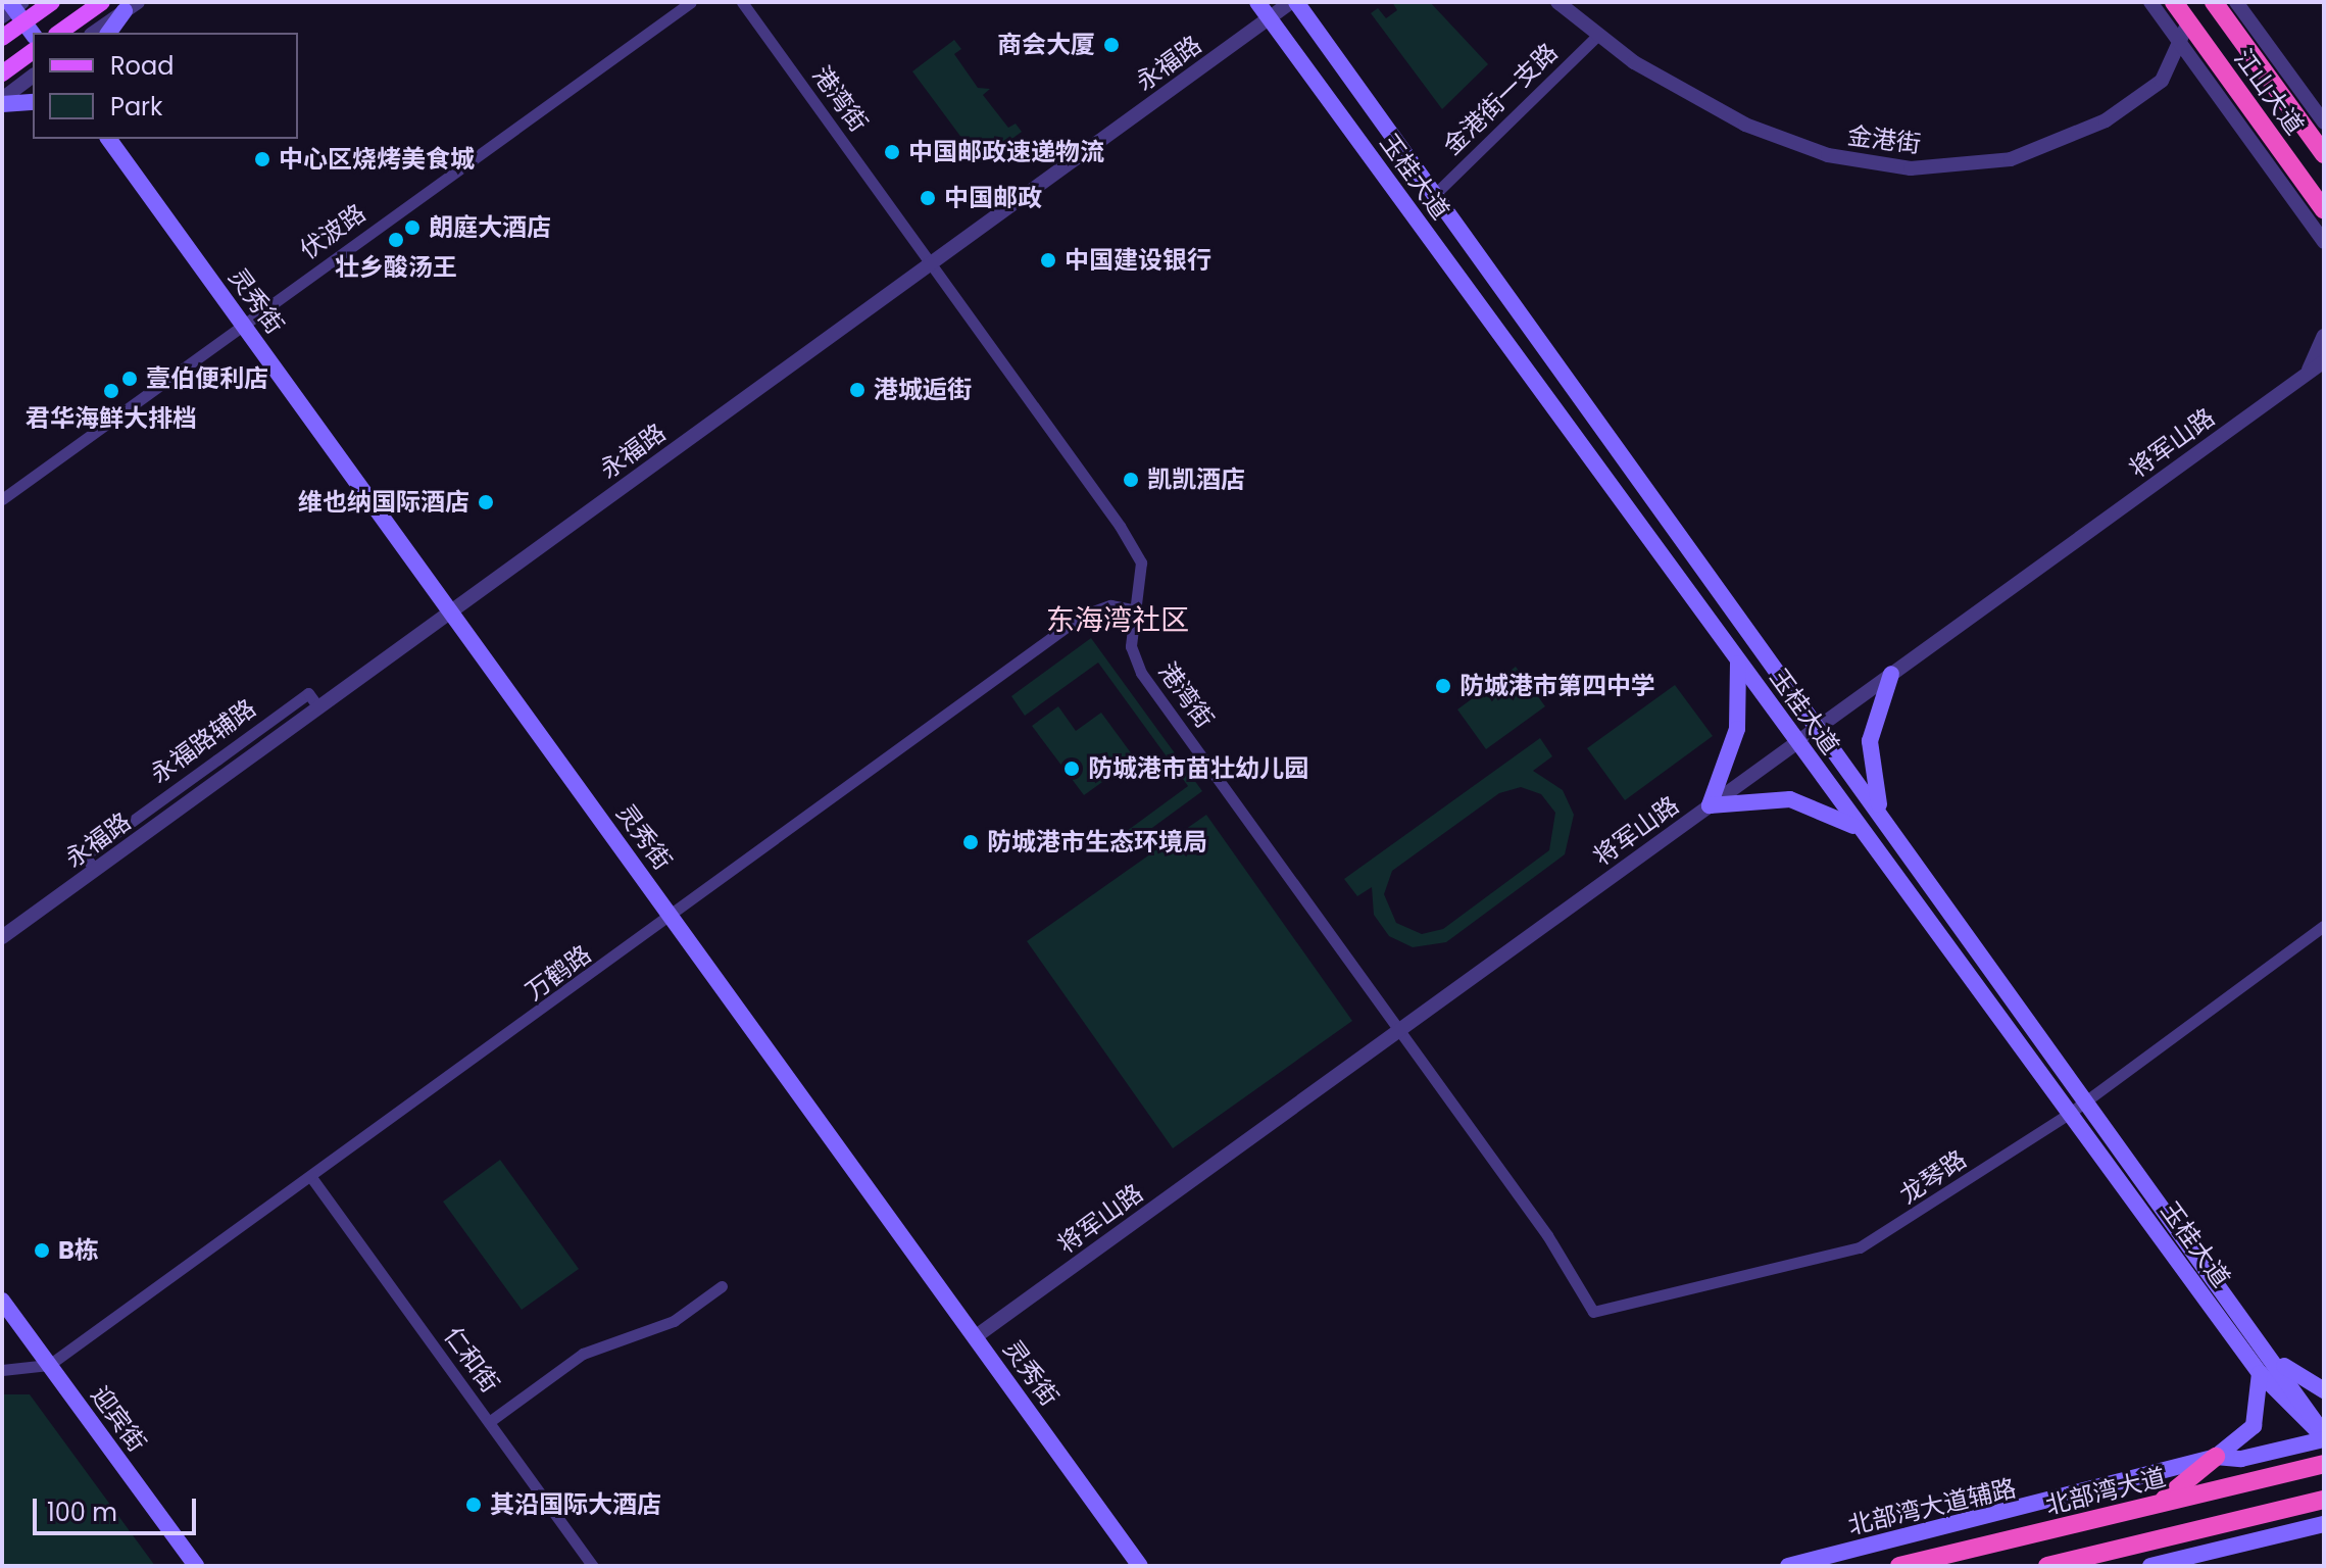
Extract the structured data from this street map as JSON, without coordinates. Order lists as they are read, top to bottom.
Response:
{
  "streets": {
    "highway": ["江山大道", "北部湾大道"],
    "main road": [
      "玉桂大道",
      "灵秀街",
      "迎宾街",
      "北部湾大道辅路"
    ],
    "street": [
      "永福路",
      "港湾街",
      "金港街一支路",
      "金港街",
      "伏波路",
      "将军山路",
      "万鹤路",
      "龙琴路",
      "仁和街"
    ]
  },
  "crossings": [
    ["永福路", "港湾街"],
    ["永福路", "玉桂大道"],
    ["永福路", "灵秀街"],
    ["江山大道", "金港街"],
    ["港湾街", "将军山路"],
    ["港湾街", "万鹤路"],
    ["港湾街", "龙琴路"],
    ["金港街一支路", "金港街"],
    ["金港街一支路", "玉桂大道"],
    ["玉桂大道", "将军山路"],
    ["玉桂大道", "龙琴路"],
    ["玉桂大道", "北部湾大道辅路"],
    ["伏波路", "灵秀街"],
    ["灵秀街", "将军山路"],
    ["灵秀街", "万鹤路"],
    ["万鹤路", "仁和街"],
    ["万鹤路", "迎宾街"]
  ],
  "districts": ["东海湾社区"],
  "places": [
    "商会大厦",
    "中国邮政速递物流",
    "中心区烧烤美食城",
    "中国邮政",
    "朗庭大酒店",
    "壮乡酸汤王",
    "中国建设银行",
    "壹伯便利店",
    "港城逅街",
    "君华海鲜大排档",
    "凯凯酒店",
    "维也纳国际酒店",
    "防城港市第四中学",
    "防城港市苗壮幼儿园",
    "防城港市生态环境局",
    "B栋",
    "其沿国际大酒店"
  ],
  "legend": ["Road", "Park"],
  "scale_bar": "100 m"
}
